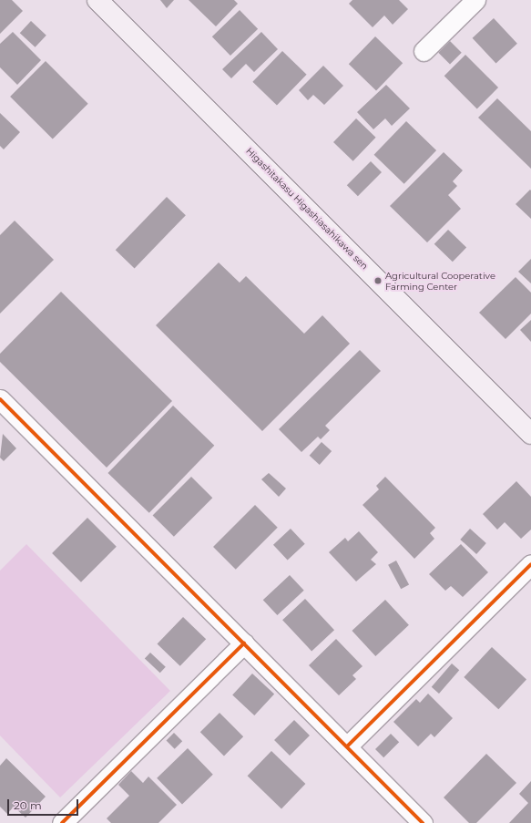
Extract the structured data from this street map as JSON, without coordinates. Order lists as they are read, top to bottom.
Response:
{
  "streets": {
    "main road": ["Higashitakasu Higashiasahikawa sen"]
  },
  "places": ["Agricultural Cooperative Farming Center"],
  "scale_bar": "20 m"
}
